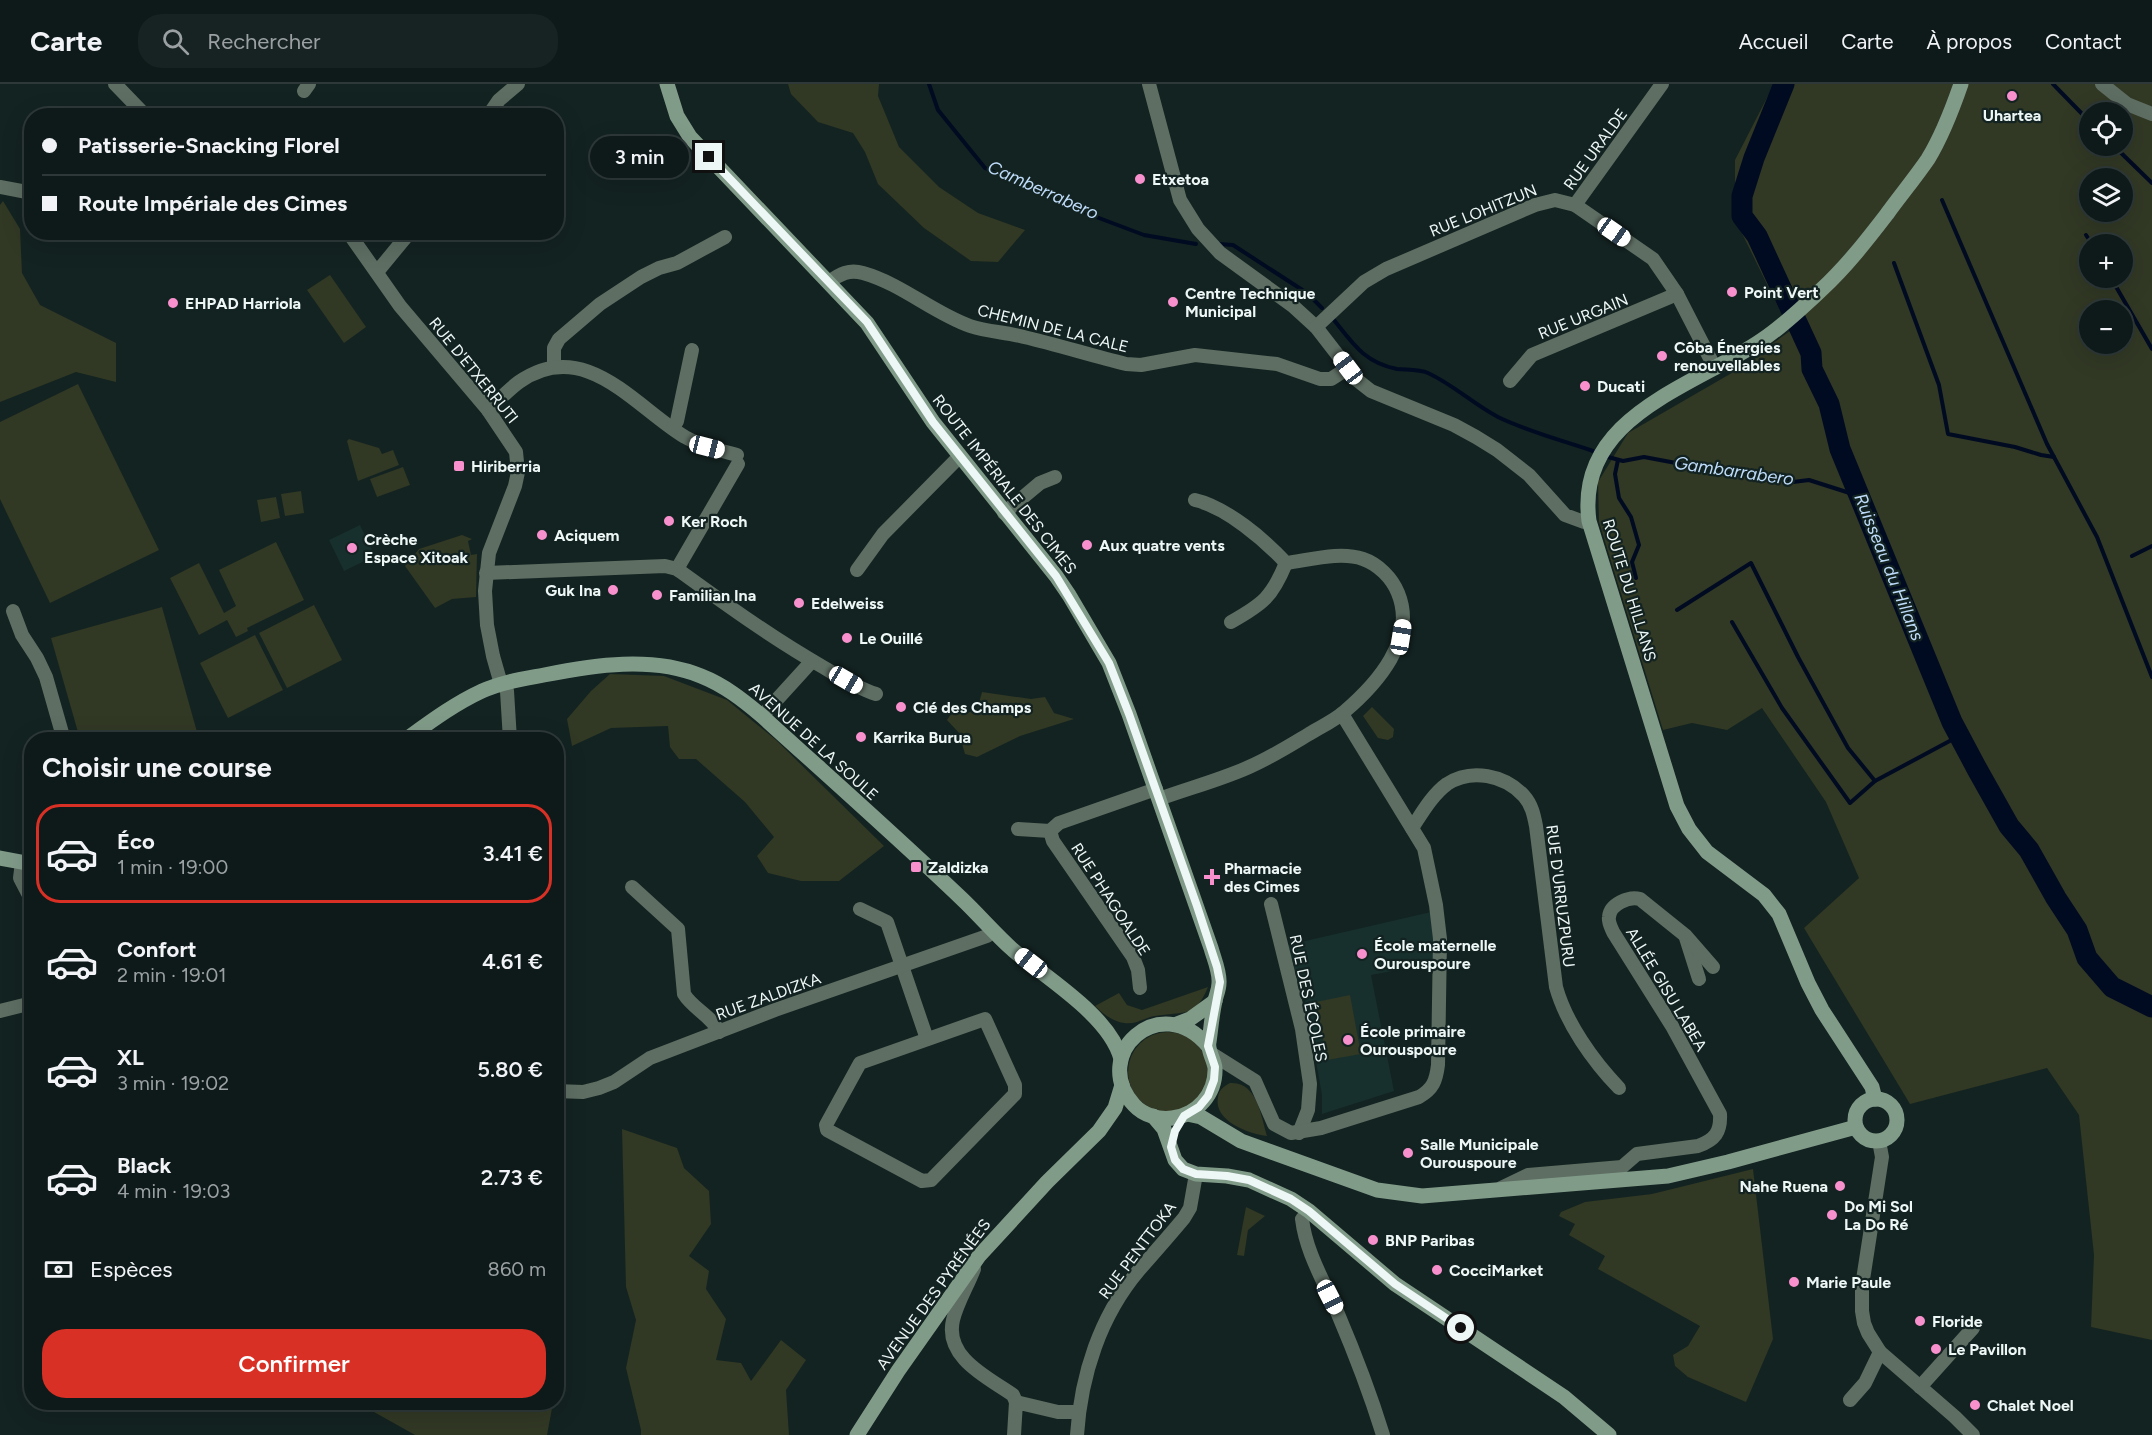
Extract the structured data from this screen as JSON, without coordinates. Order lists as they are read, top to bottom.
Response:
{
  "streets": {
    "street": [
      "RUE URALDE",
      "RUE LOHITZUN",
      "RUE URGAIN",
      "CHEMIN DE LA CALE",
      "RUE D'ETXERRUTI",
      "ROUTE IMPÉRIALE DES CIMES",
      "ROUTE DU HILLANS",
      "AVENUE DE LA SOULE",
      "RUE D'URRUZPURU",
      "RUE PHAGOALDE",
      "ALLÉE GISU LABEA",
      "RUE ZALDIZKA",
      "RUE DES ÉCOLES",
      "RUE PENTTOKA",
      "AVENUE DES PYRÉNÉES"
    ]
  },
  "crossings": [
    ["RUE URALDE", "RUE LOHITZUN"],
    ["RUE LOHITZUN", "RUE URGAIN"],
    ["RUE LOHITZUN", "ROUTE DU HILLANS"],
    ["CHEMIN DE LA CALE", "ROUTE IMPÉRIALE DES CIMES"],
    ["RUE D'ETXERRUTI", "AVENUE DE LA SOULE"],
    ["ROUTE IMPÉRIALE DES CIMES", "AVENUE DE LA SOULE"],
    ["ROUTE IMPÉRIALE DES CIMES", "RUE PHAGOALDE"],
    ["ROUTE IMPÉRIALE DES CIMES", "AVENUE DES PYRÉNÉES"],
    ["AVENUE DE LA SOULE", "RUE ZALDIZKA"],
    ["AVENUE DE LA SOULE", "AVENUE DES PYRÉNÉES"]
  ],
  "water": ["Camberrabero", "Gambarrabero", "Ruisseau du Hillans"],
  "places": {
    "other": [
      "Uhartea",
      "Etxetoa",
      "Point Vert",
      "Centre Technique Municipal",
      "EHPAD Harriola",
      "Côba Énergies renouvellables",
      "Ducati",
      "Ker Roch",
      "Aciquem",
      "Aux quatre vents",
      "Crèche Espace Xitoak",
      "Guk Ina",
      "Familian Ina",
      "Edelweiss",
      "Le Ouillé",
      "Clé des Champs",
      "Karrika Burua",
      "École maternelle Ourouspoure",
      "École primaire Ourouspoure",
      "Salle Municipale Ourouspoure",
      "Nahe Ruena",
      "Do Mi Sol La Do Ré",
      "BNP Paribas",
      "CocciMarket",
      "Marie Paule",
      "Floride",
      "Le Pavillon",
      "Chalet Noel"
    ],
    "transit": ["Hiriberria", "Zaldizka"],
    "health": ["Pharmacie des Cimes"]
  },
  "page": {
    "header": "Carte",
    "search": "Rechercher",
    "nav": [
      "Accueil",
      "Carte",
      "À propos",
      "Contact"
    ],
    "map_buttons": ["+", "−"],
    "banner": ["Patisserie-Snacking Florel", "Route Impériale des Cimes"],
    "bubble": "3 min",
    "heading": "Choisir une course",
    "list": [
      {
        "name": "Éco",
        "note": "1 min · 19:00",
        "value": "3.41 €"
      },
      {
        "name": "Confort",
        "note": "2 min · 19:01",
        "value": "4.61 €"
      },
      {
        "name": "XL",
        "note": "3 min · 19:02",
        "value": "5.80 €"
      },
      {
        "name": "Black",
        "note": "4 min · 19:03",
        "value": "2.73 €"
      }
    ],
    "pay": ["Espèces", "860 m"],
    "buttons": "Confirmer"
  }
}
